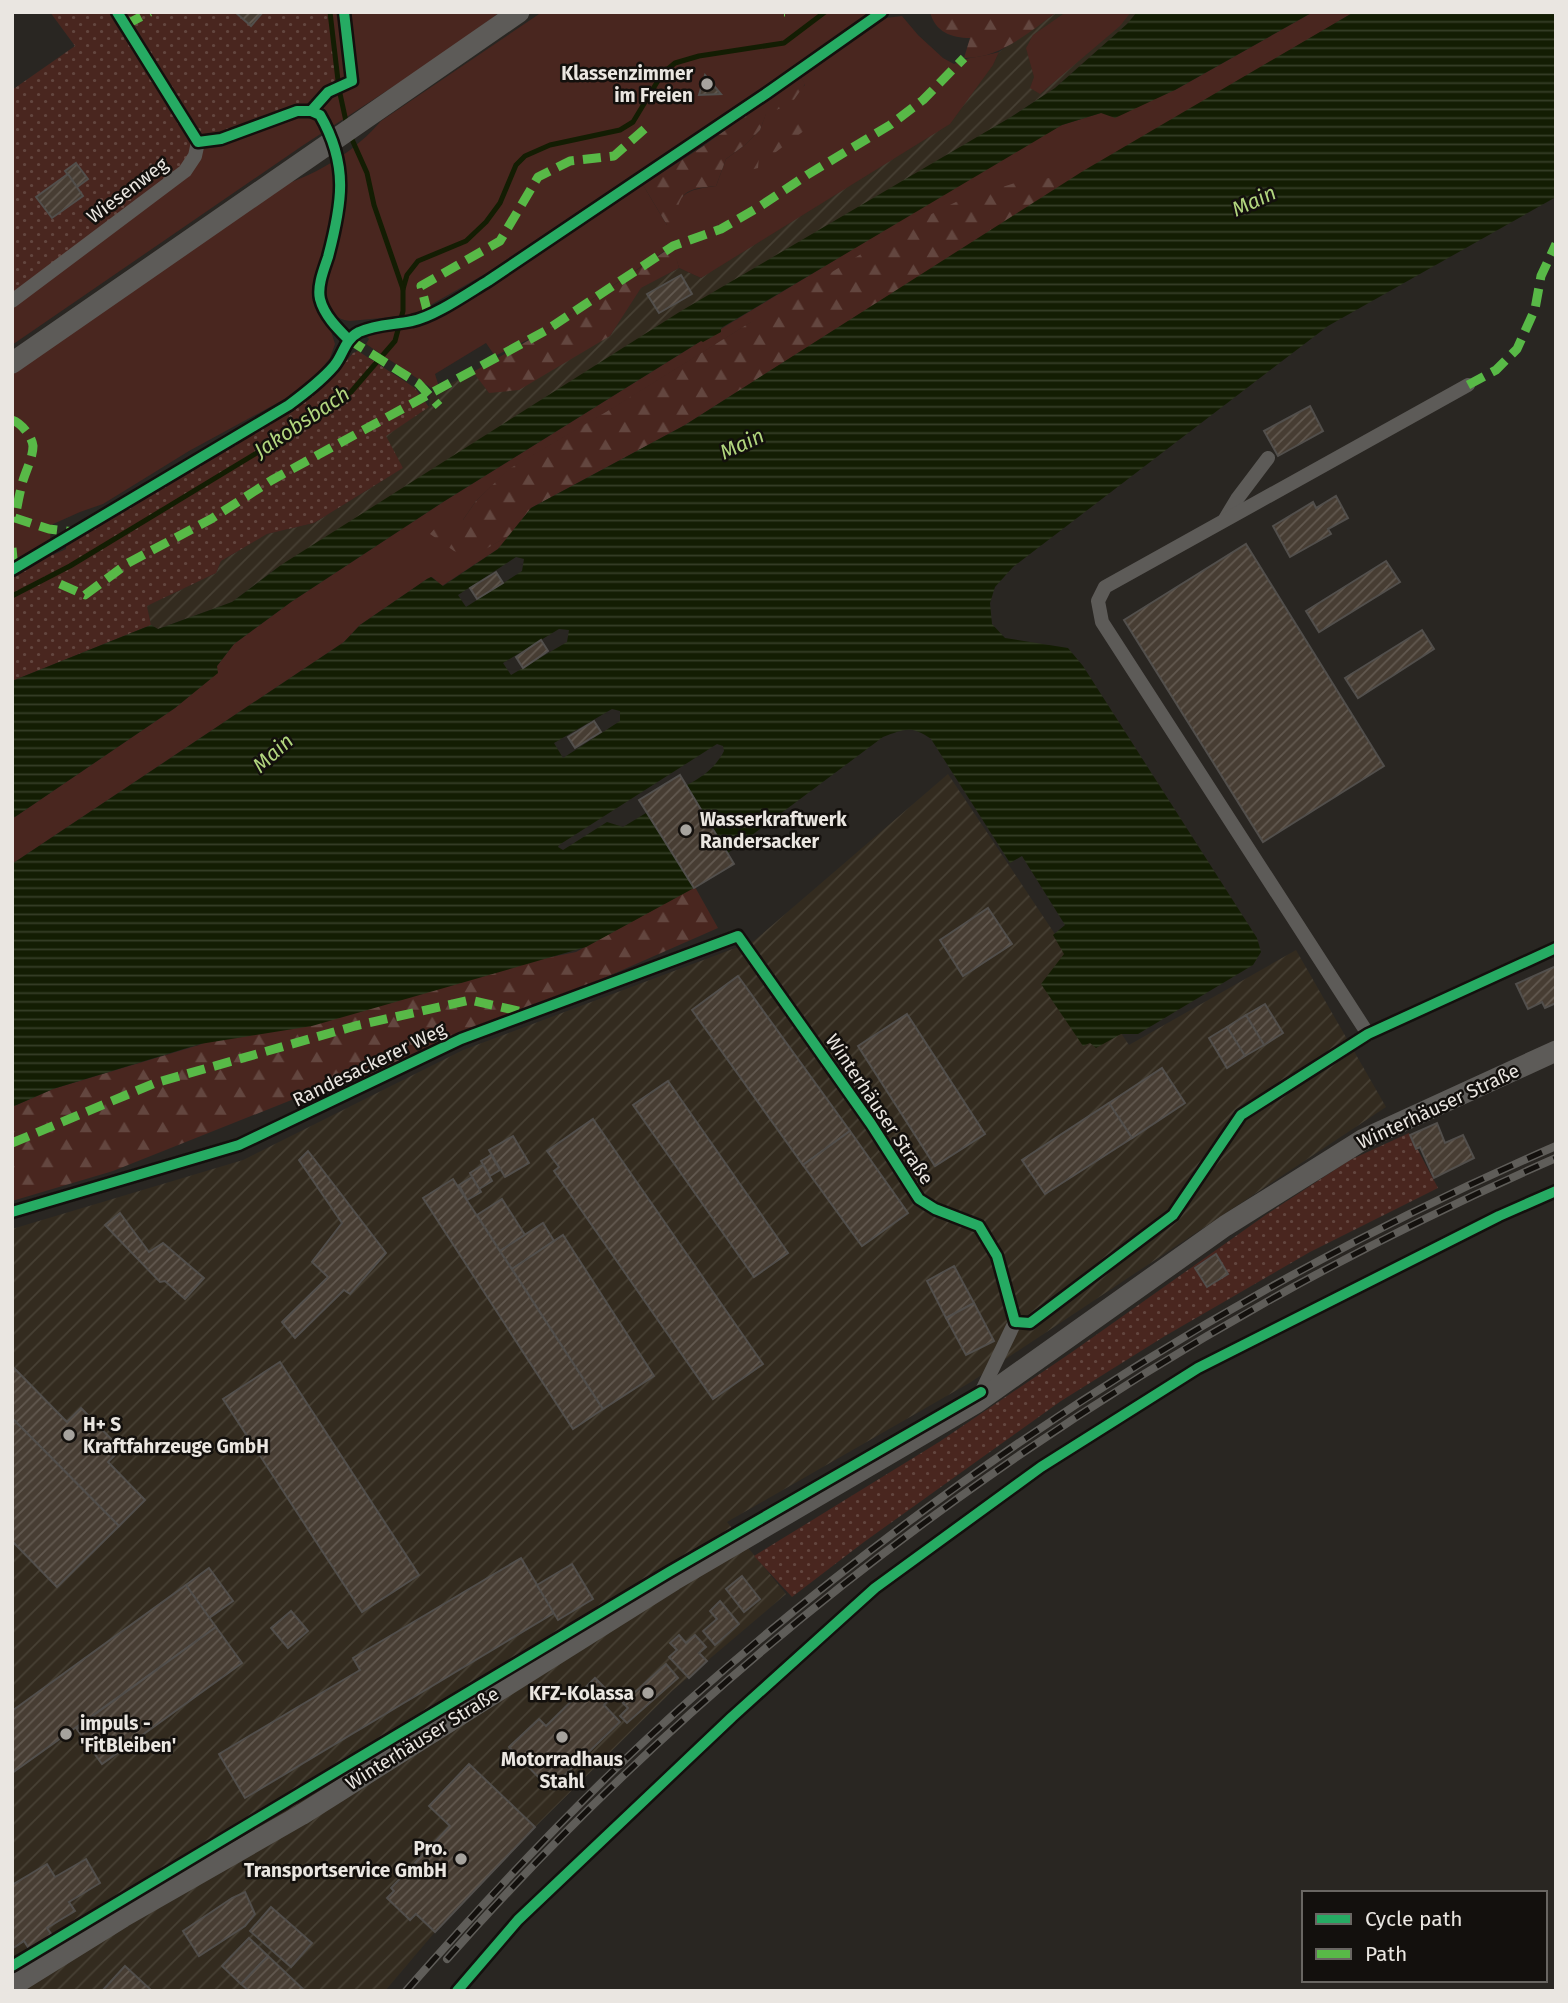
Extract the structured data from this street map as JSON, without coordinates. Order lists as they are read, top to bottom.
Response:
{
  "streets": {
    "main road": ["Winterhäuser Straße"],
    "street": ["Wiesenweg", "Randesackerer Weg"]
  },
  "crossings": [
    ["Randesackerer Weg", "Winterhäuser Straße"]
  ],
  "water": ["Main", "Jakobsbach"],
  "places": [
    "Klassenzimmer im Freien",
    "Wasserkraftwerk Randersacker",
    "H+ S Kraftfahrzeuge GmbH",
    "KFZ-Kolassa",
    "impuls - 'FitBleiben'",
    "Motorradhaus Stahl",
    "Pro. Transportservice GmbH"
  ],
  "legend": ["Cycle path", "Path"]
}
